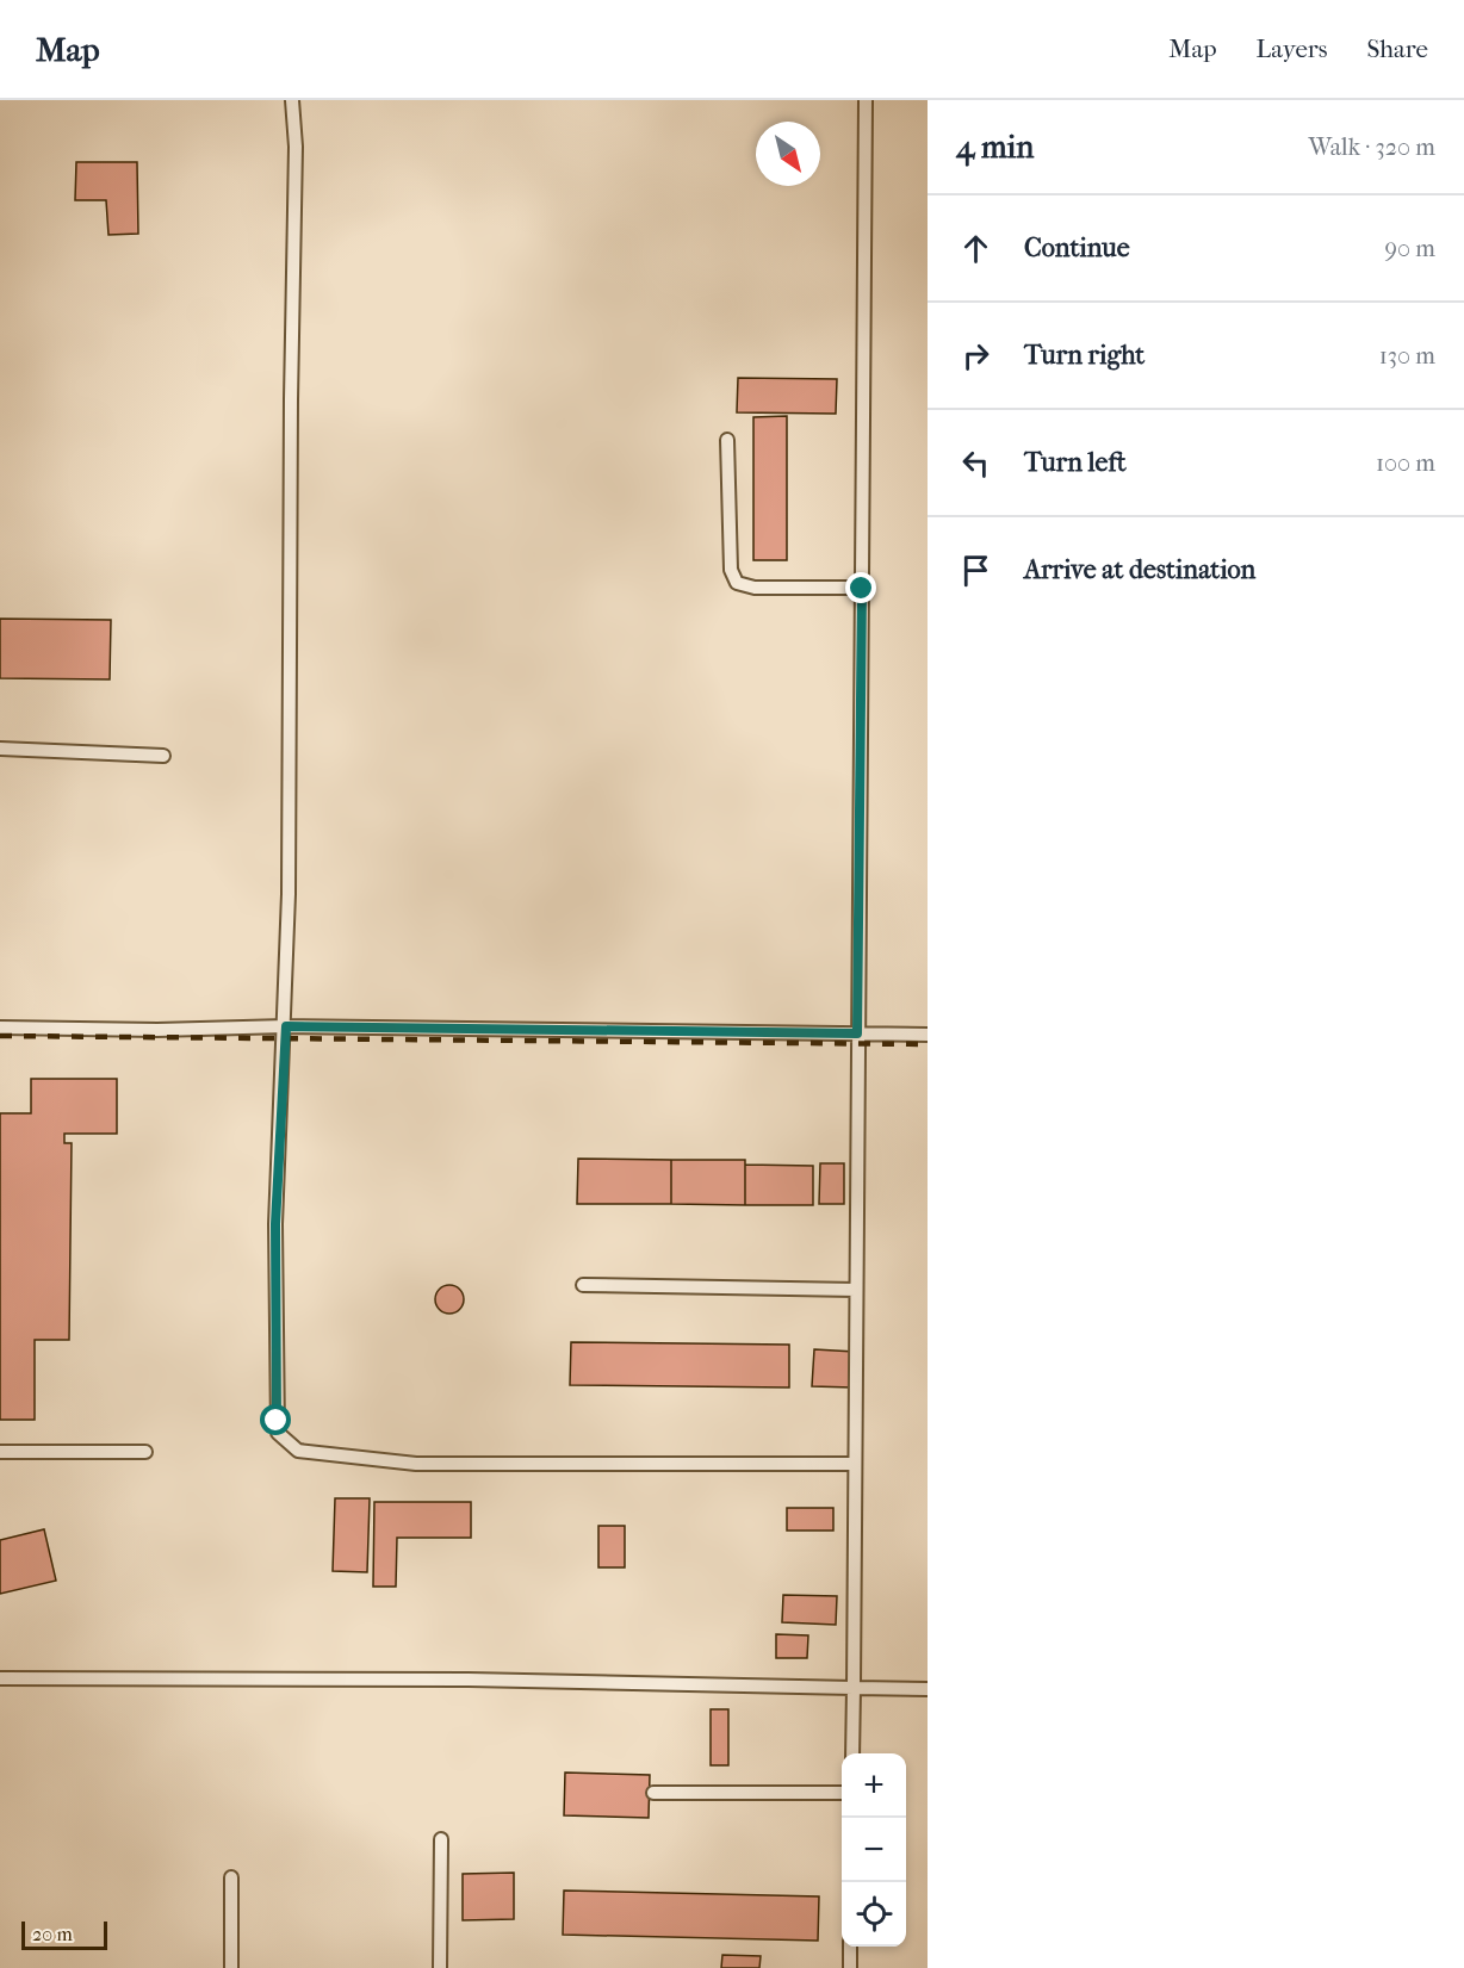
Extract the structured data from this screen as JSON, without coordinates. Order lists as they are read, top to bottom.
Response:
{
  "scale_bar": "20 m",
  "north": "bottom right",
  "page": {
    "header": "Map",
    "nav": ["Map", "Layers", "Share"],
    "heading": ["4 min", "Walk · 320 m"],
    "list": [
      ["Continue", "90 m"],
      ["Turn right", "130 m"],
      ["Turn left", "100 m"],
      "Arrive at destination"
    ],
    "map_buttons": ["+", "−"],
    "scale": "20 m"
  }
}
